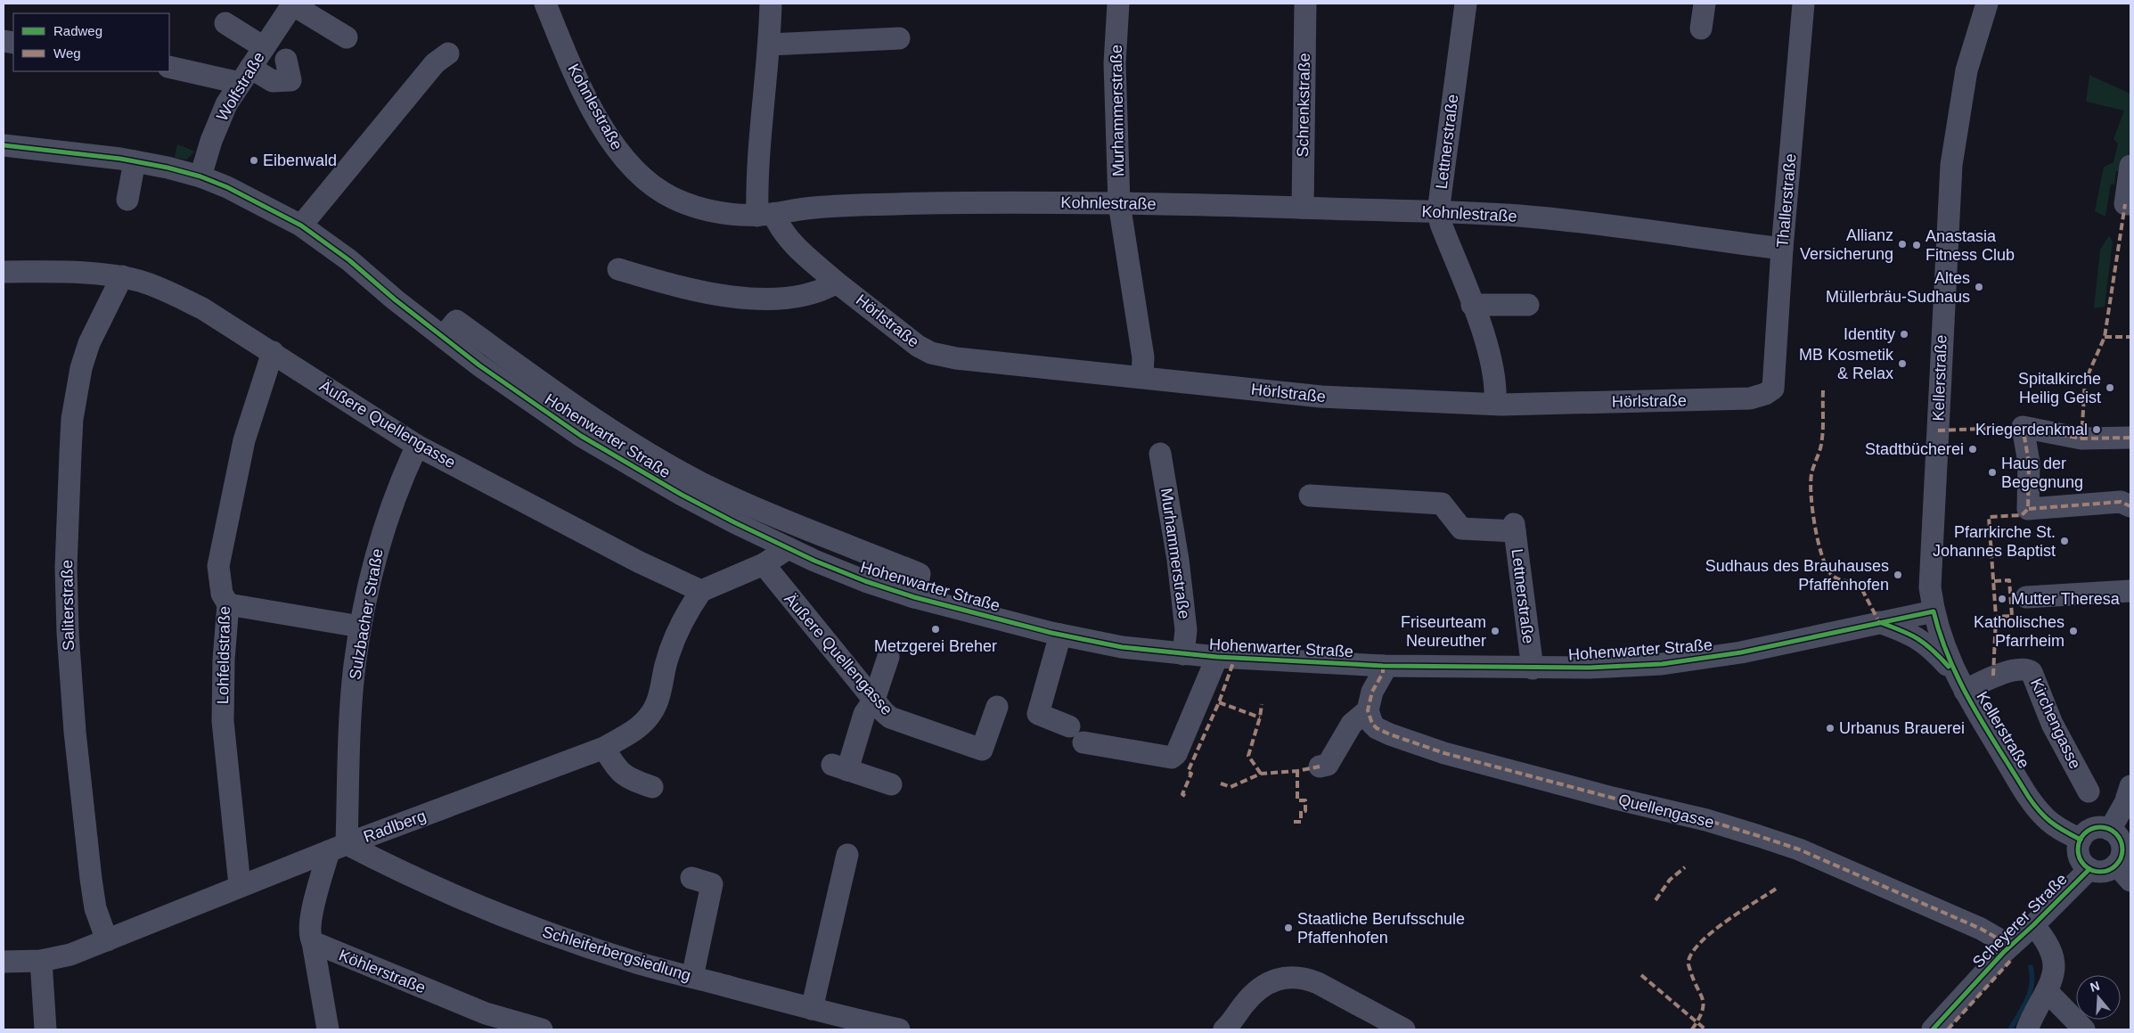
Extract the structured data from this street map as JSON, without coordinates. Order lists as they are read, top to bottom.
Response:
{
  "streets": {
    "street": [
      "Wolfstraße",
      "Schrenkstraße",
      "Kohnlestraße",
      "Murhammerstraße",
      "Lettnerstraße",
      "Thallerstraße",
      "Hörlstraße",
      "Kellerstraße",
      "Äußere Quellengasse",
      "Hohenwarter Straße",
      "Saliterstraße",
      "Sulzbacher Straße",
      "Lohfeldstraße",
      "Kirchengasse",
      "Quellengasse",
      "Radlberg",
      "Scheyerer Straße",
      "Schleiferbergsiedlung",
      "Köhlerstraße"
    ]
  },
  "crossings": [
    ["Wolfstraße", "Hohenwarter Straße"],
    ["Schrenkstraße", "Kohnlestraße"],
    ["Kohnlestraße", "Murhammerstraße"],
    ["Kohnlestraße", "Lettnerstraße"],
    ["Kohnlestraße", "Thallerstraße"],
    ["Kohnlestraße", "Hörlstraße"],
    ["Murhammerstraße", "Hörlstraße"],
    ["Murhammerstraße", "Hohenwarter Straße"],
    ["Lettnerstraße", "Hörlstraße"],
    ["Lettnerstraße", "Hohenwarter Straße"],
    ["Thallerstraße", "Hörlstraße"],
    ["Kellerstraße", "Hohenwarter Straße"],
    ["Kellerstraße", "Kirchengasse"],
    ["Kellerstraße", "Scheyerer Straße"],
    ["Äußere Quellengasse", "Saliterstraße"],
    ["Äußere Quellengasse", "Sulzbacher Straße"],
    ["Äußere Quellengasse", "Lohfeldstraße"],
    ["Äußere Quellengasse", "Radlberg"],
    ["Saliterstraße", "Radlberg"],
    ["Sulzbacher Straße", "Radlberg"],
    ["Sulzbacher Straße", "Schleiferbergsiedlung"],
    ["Lohfeldstraße", "Radlberg"],
    ["Quellengasse", "Scheyerer Straße"],
    ["Radlberg", "Schleiferbergsiedlung"]
  ],
  "places": [
    "Eibenwald",
    "Allianz Versicherung",
    "Anastasia Fitness Club",
    "Altes Müllerbräu-Sudhaus",
    "Identity",
    "MB Kosmetik & Relax",
    "Spitalkirche Heilig Geist",
    "Kriegerdenkmal",
    "Stadtbücherei",
    "Haus der Begegnung",
    "Pfarrkirche St. Johannes Baptist",
    "Sudhaus des Brauhauses Pfaffenhofen",
    "Mutter Theresa",
    "Metzgerei Breher",
    "Friseurteam Neureuther",
    "Katholisches Pfarrheim",
    "Urbanus Brauerei",
    "Staatliche Berufsschule Pfaffenhofen"
  ],
  "legend": ["Radweg", "Weg"],
  "north": "top"
}
